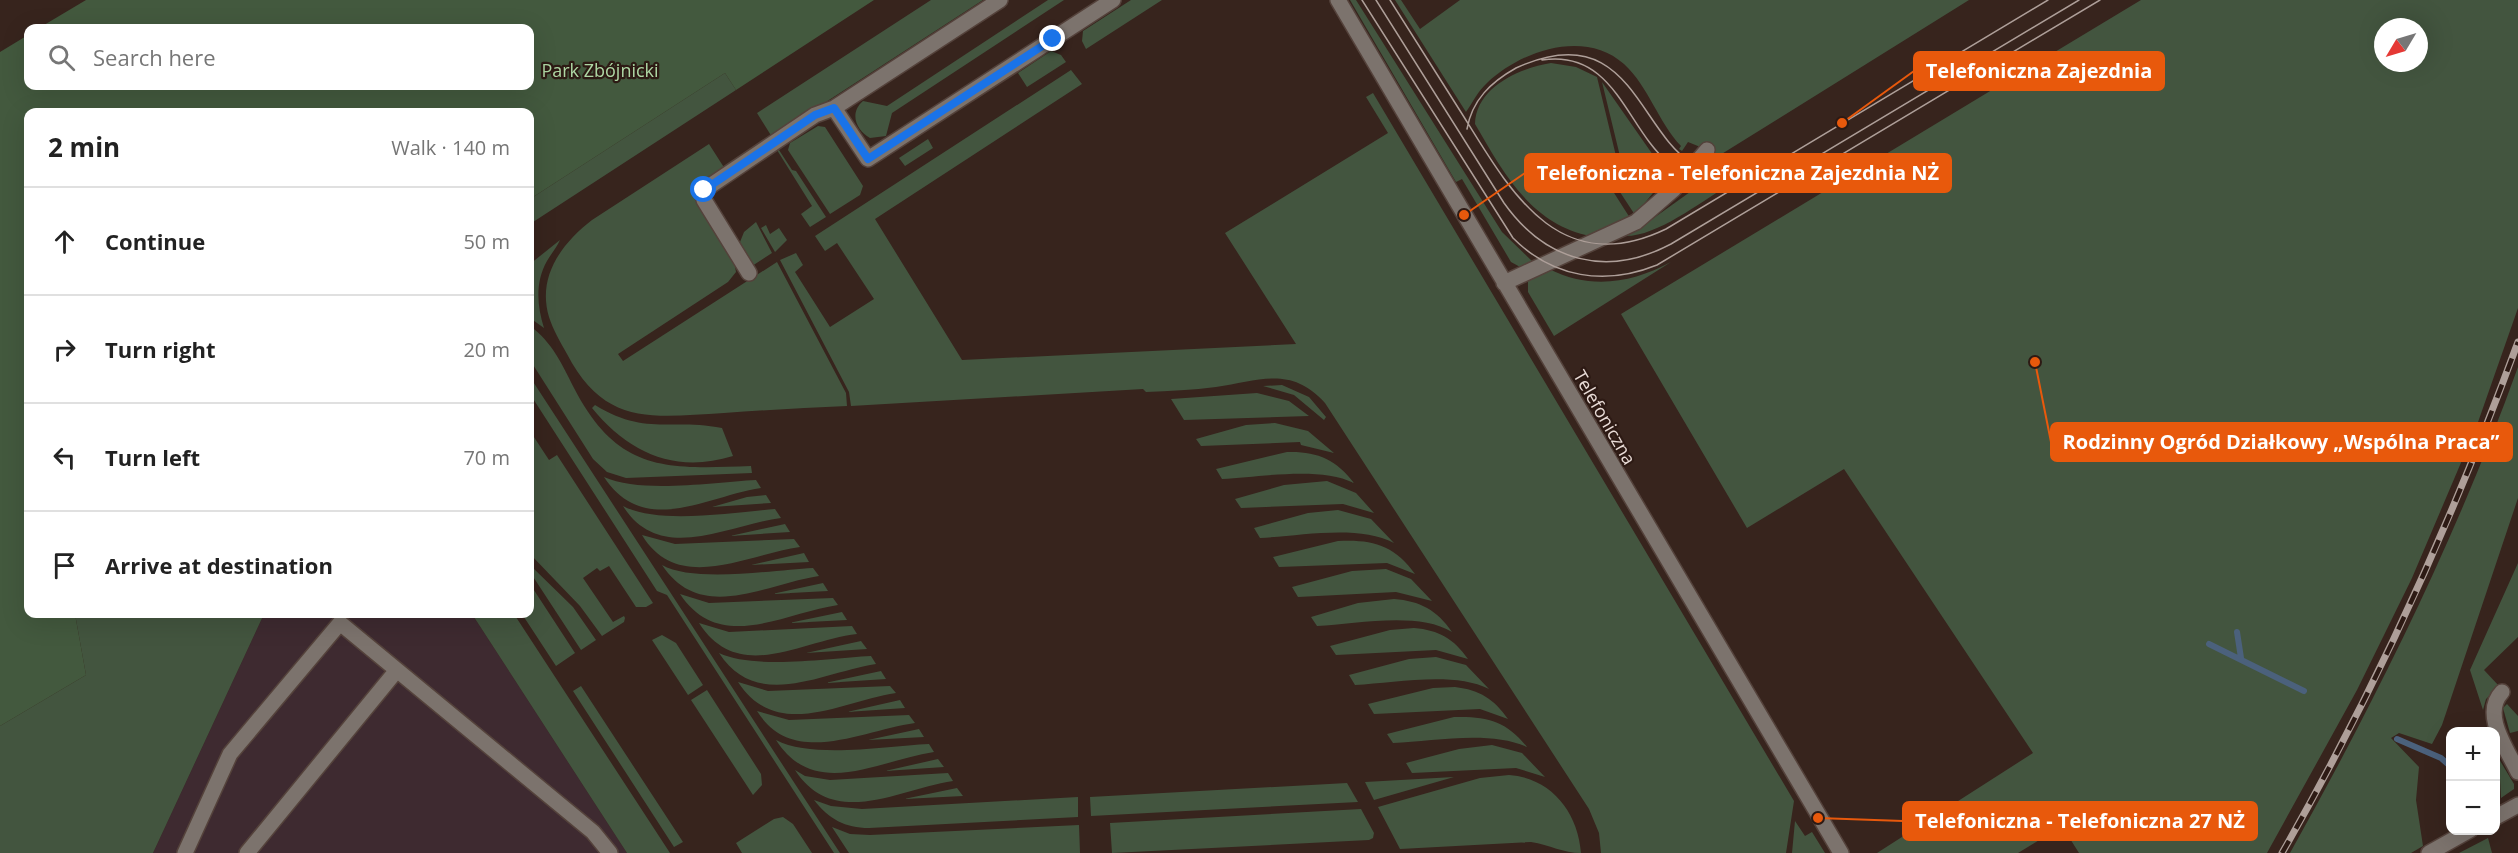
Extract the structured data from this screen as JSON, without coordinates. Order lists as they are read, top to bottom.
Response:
{
  "streets": {
    "street": ["Telefoniczna"]
  },
  "parks": ["Park Zbójnicki"],
  "places": [
    "Telefoniczna Zajezdnia",
    "Telefoniczna - Telefoniczna Zajezdnia NŻ",
    "Rodzinny Ogród Działkowy „Wspólna Praca”",
    "Telefoniczna - Telefoniczna 27 NŻ"
  ],
  "north": "bottom left",
  "page": {
    "search": "Search here",
    "heading": ["2 min", "Walk · 140 m"],
    "list": [
      ["Continue", "50 m"],
      ["Turn right", "20 m"],
      ["Turn left", "70 m"],
      "Arrive at destination"
    ],
    "map_buttons": ["+", "−"]
  }
}
